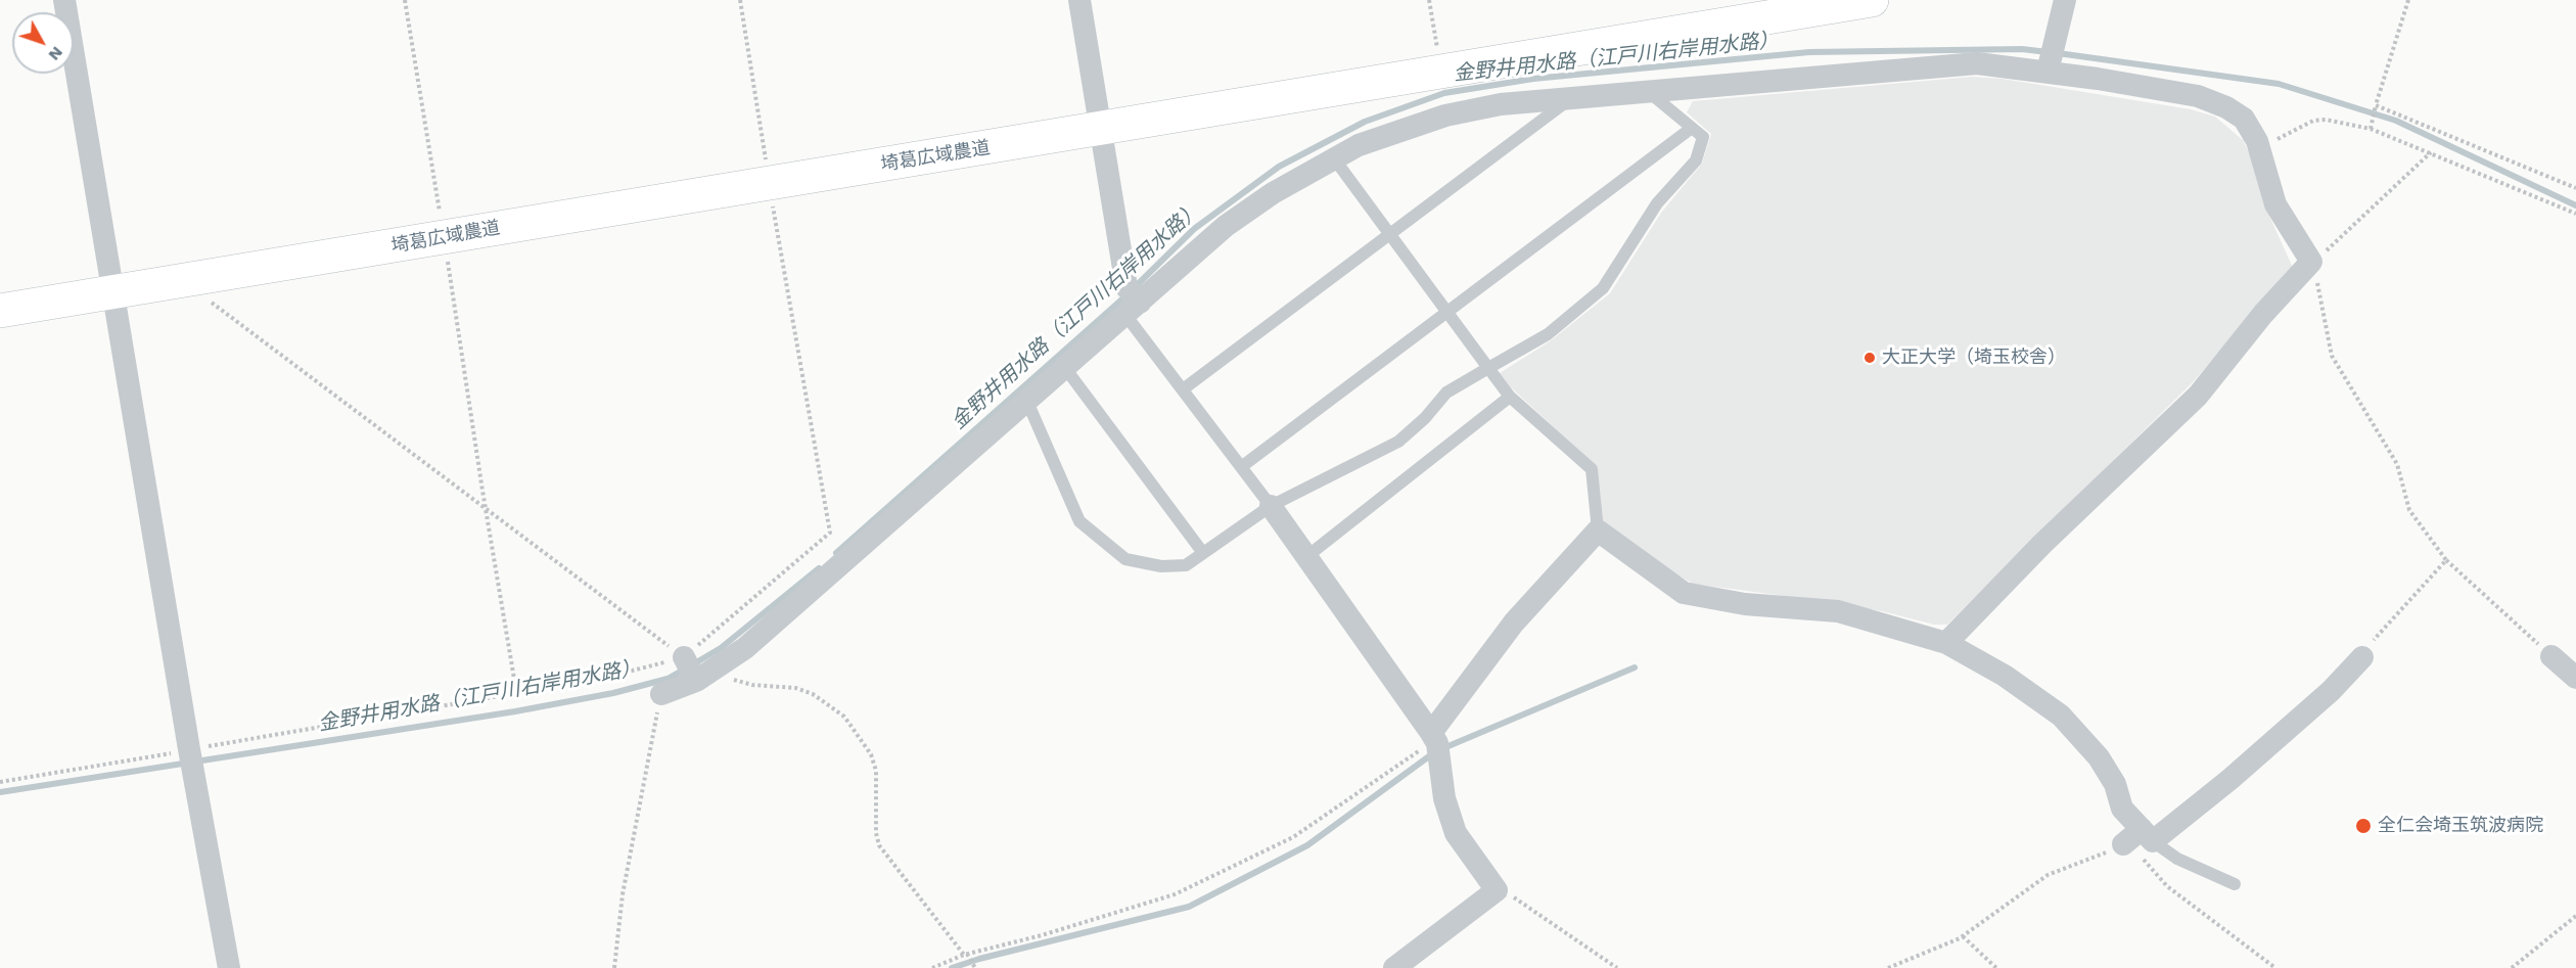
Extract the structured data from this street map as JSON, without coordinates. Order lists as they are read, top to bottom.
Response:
{
  "streets": {
    "street": ["埼葛広域農道"]
  },
  "water": ["金野井用水路（江戸川右岸用水路）"],
  "places": ["大正大学（埼玉校舎）", "全仁会埼玉筑波病院"],
  "north": "bottom right"
}
